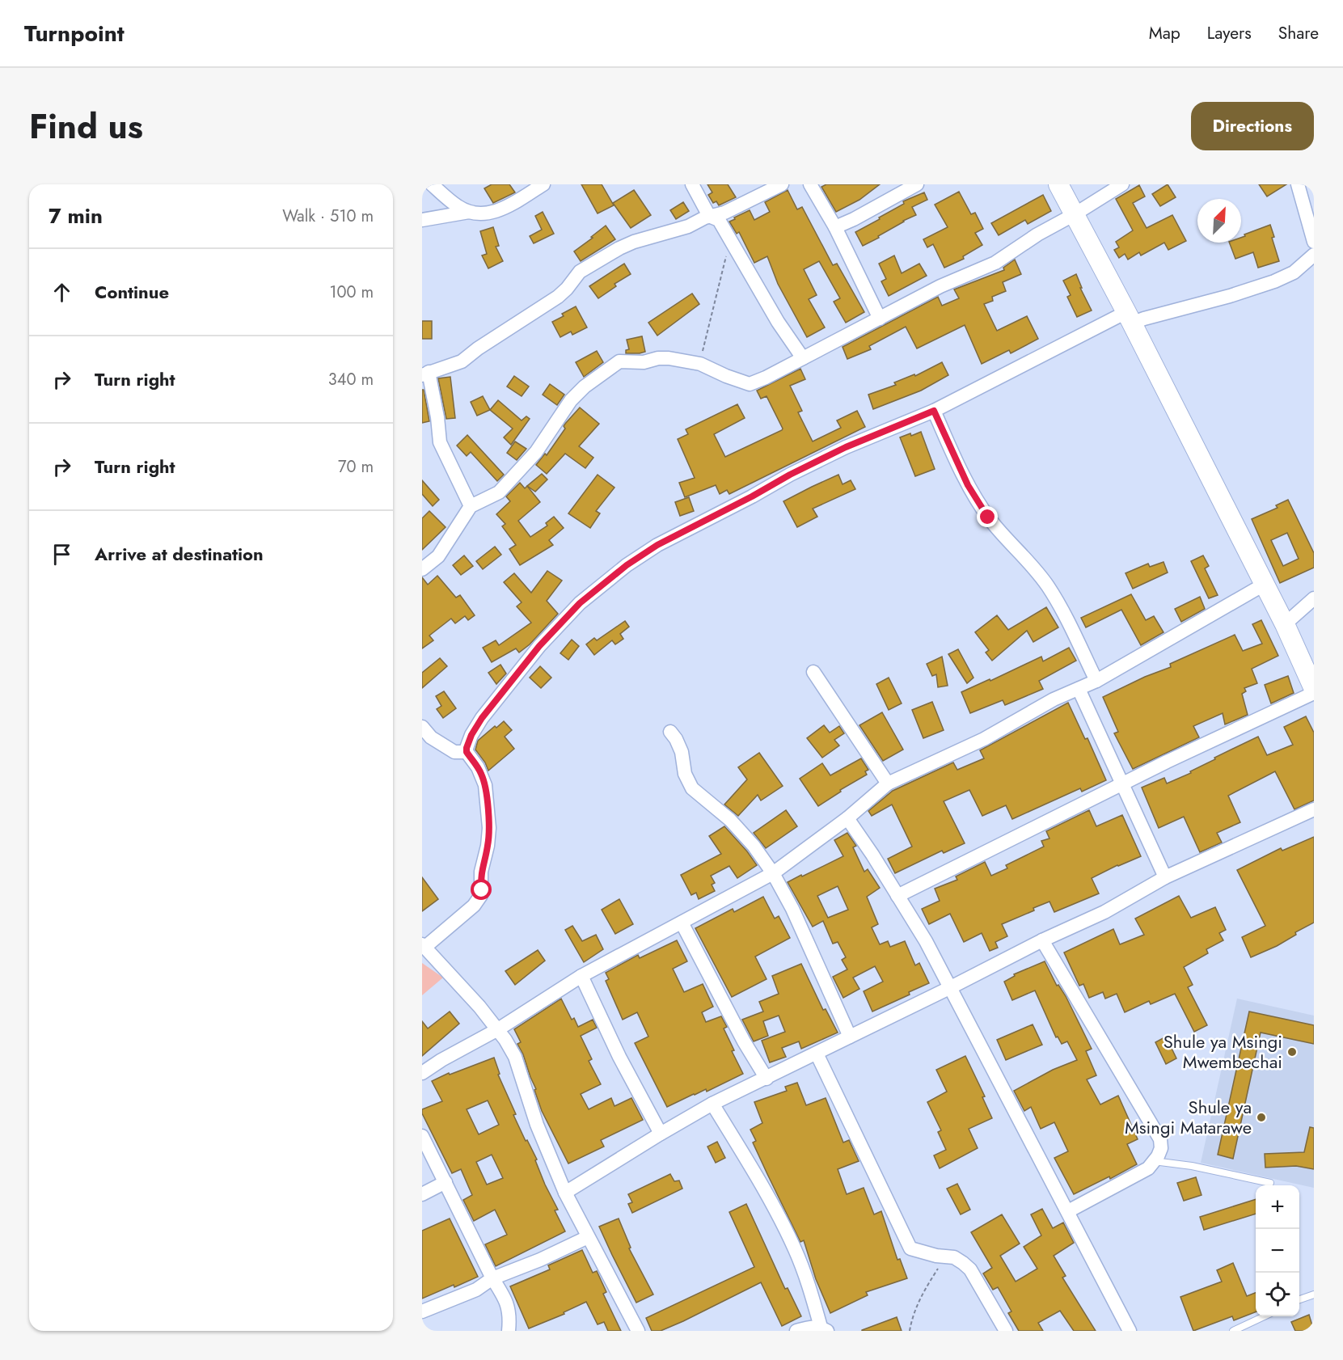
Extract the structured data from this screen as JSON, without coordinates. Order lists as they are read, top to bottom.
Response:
{
  "places": ["Shule ya Msingi Mwembechai", "Shule ya Msingi Matarawe"],
  "north": "top right",
  "page": {
    "header": "Turnpoint",
    "nav": ["Map", "Layers", "Share"],
    "title": "Find us",
    "buttons": "Directions",
    "heading": ["7 min", "Walk · 510 m"],
    "list": [
      ["Continue", "100 m"],
      ["Turn right", "340 m"],
      ["Turn right", "70 m"],
      "Arrive at destination"
    ],
    "map_buttons": ["+", "−"]
  }
}
